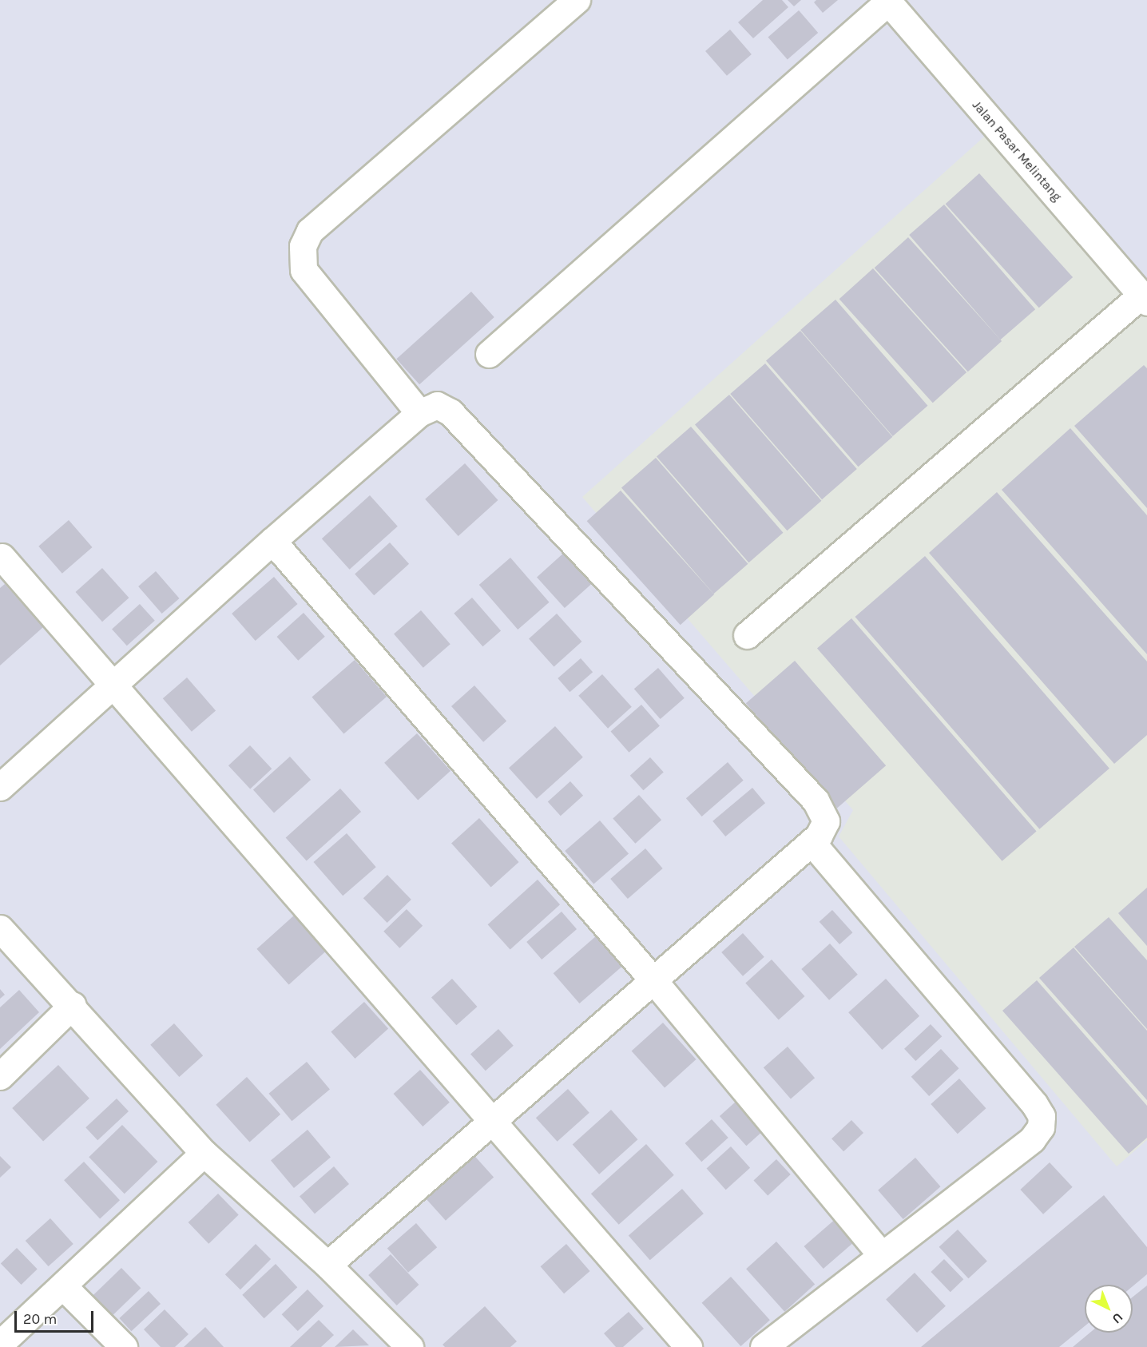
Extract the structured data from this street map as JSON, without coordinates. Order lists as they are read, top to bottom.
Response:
{
  "streets": {
    "street": ["Jalan Pasar Melintang"]
  },
  "scale_bar": "20 m",
  "north": "bottom right"
}
